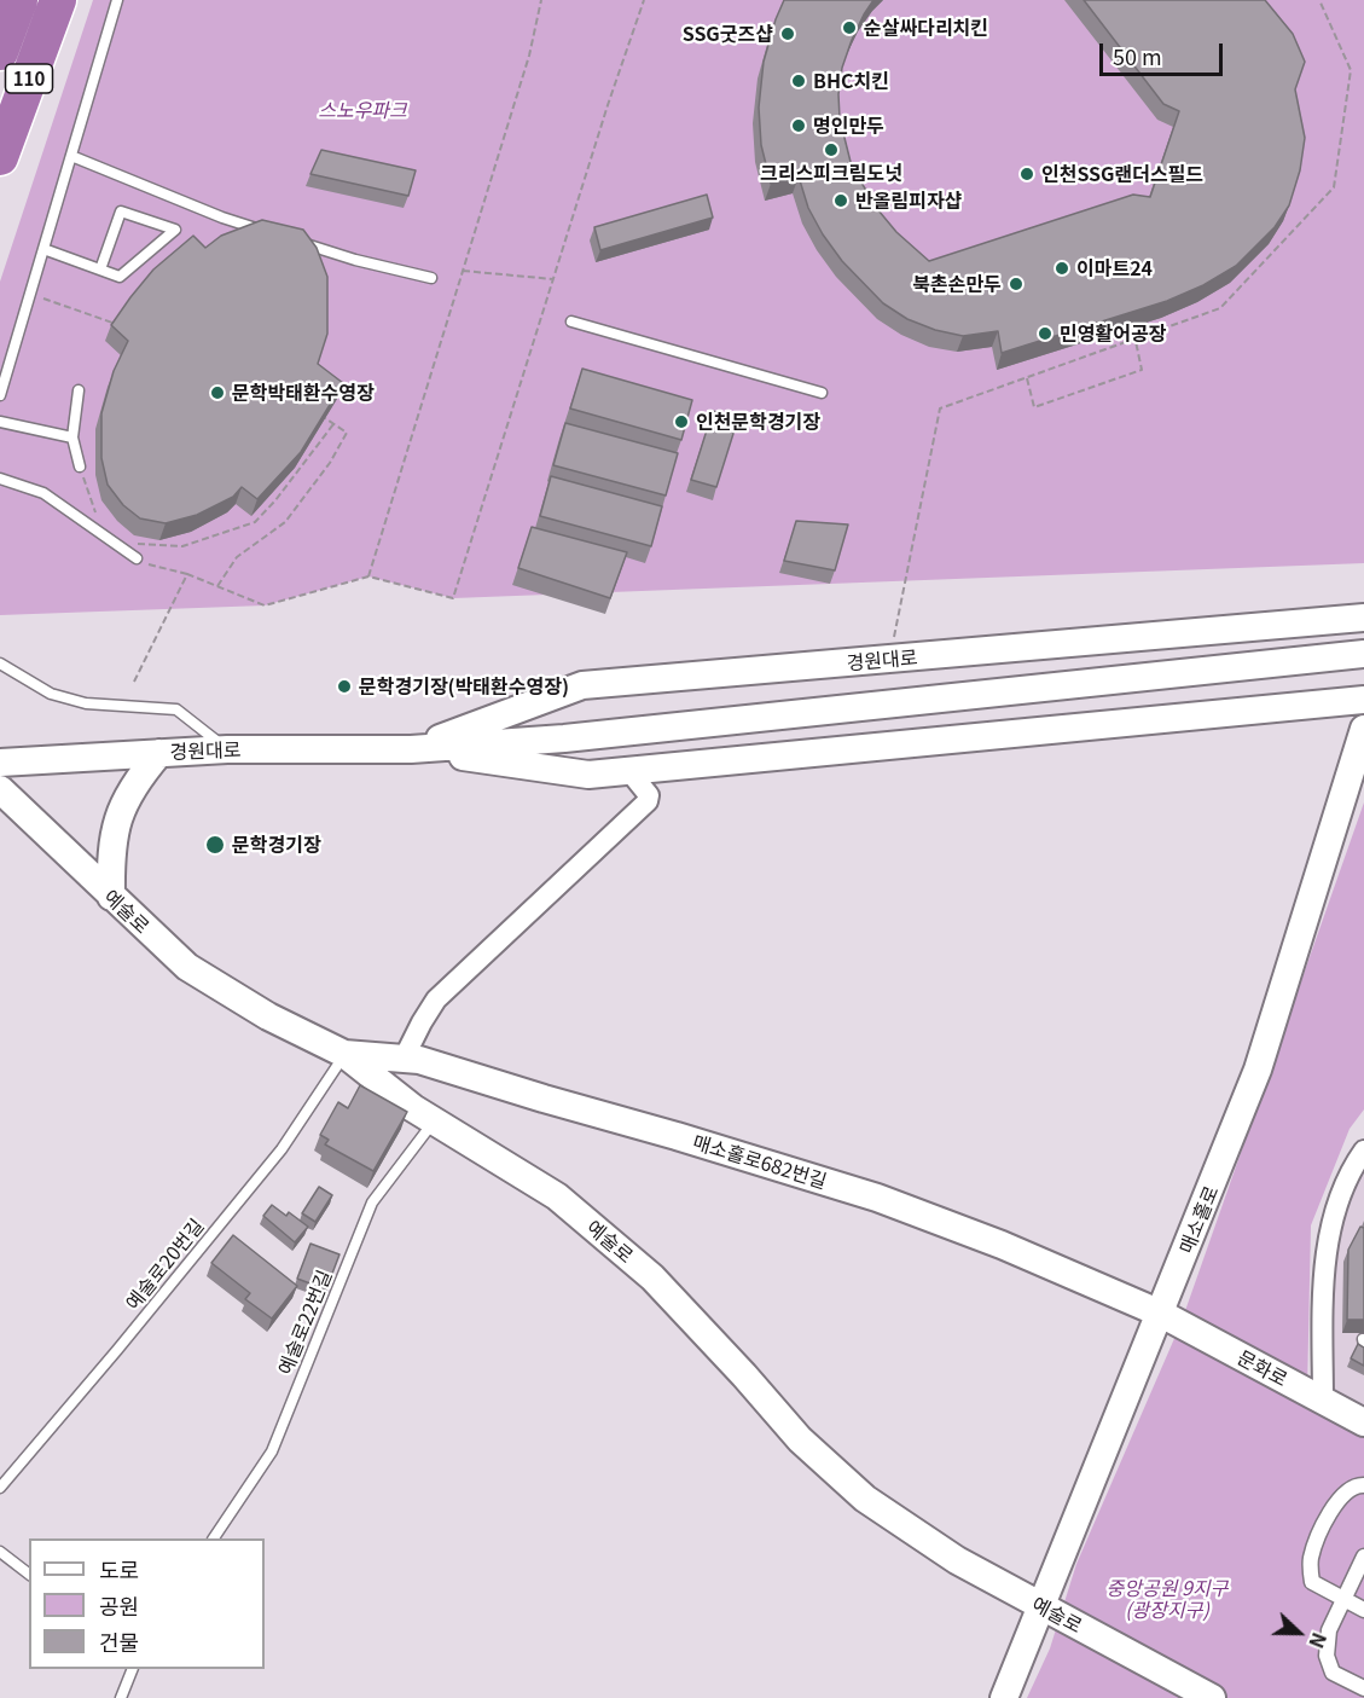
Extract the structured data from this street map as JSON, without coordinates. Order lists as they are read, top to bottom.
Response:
{
  "streets": {
    "highway": ["110"],
    "main road": [
      "경원대로",
      "예술로",
      "매소홀로682번길",
      "매소홀로",
      "문화로"
    ],
    "lane": ["예술로20번길", "예술로22번길"]
  },
  "crossings": [
    ["예술로", "매소홀로682번길"],
    ["예술로", "매소홀로"],
    ["예술로", "예술로20번길"],
    ["예술로", "예술로22번길"],
    ["매소홀로682번길", "매소홀로"],
    ["매소홀로682번길", "예술로20번길"],
    ["매소홀로682번길", "문화로"],
    ["매소홀로", "문화로"]
  ],
  "parks": ["스노우파크", "중앙공원 9지구 (광장지구)"],
  "places": [
    "순살싸다리치킨",
    "SSG굿즈샵",
    "BHC치킨",
    "명인만두",
    "크리스피크림도넛",
    "인천SSG랜더스필드",
    "반올림피자샵",
    "이마트24",
    "북촌손만두",
    "민영활어공장",
    "문학박태환수영장",
    "인천문학경기장",
    "문학경기장(박태환수영장)",
    "문학경기장"
  ],
  "legend": ["도로", "공원", "건물"],
  "scale_bar": "50 m",
  "north": "right"
}
